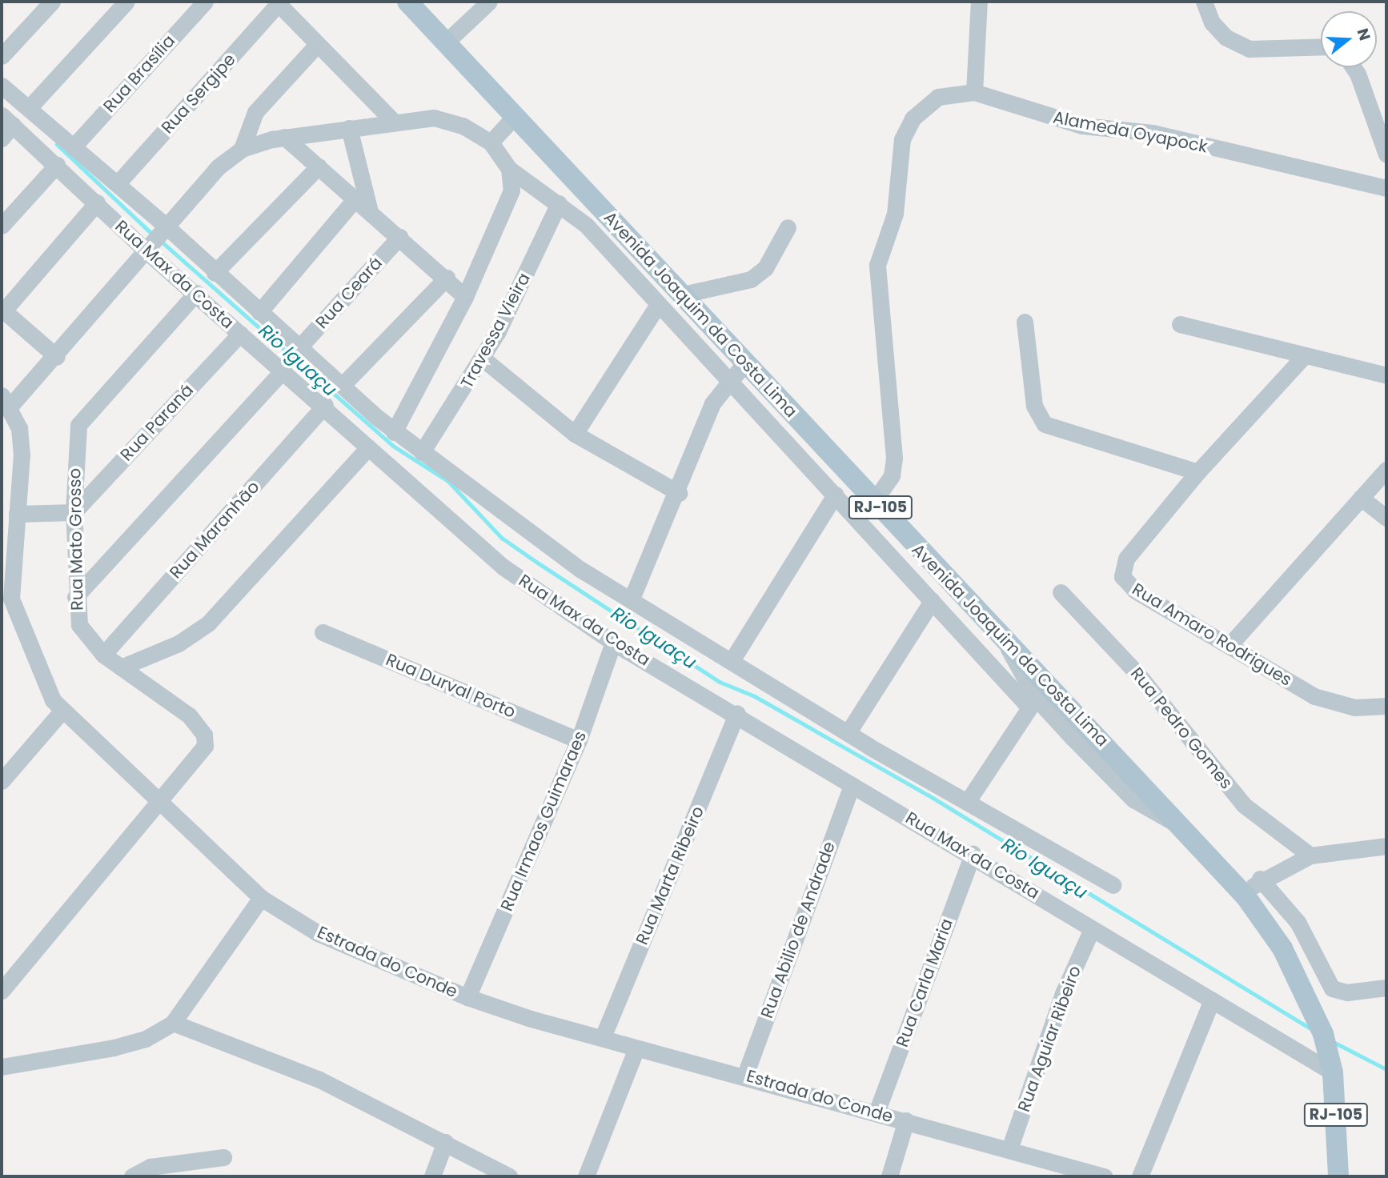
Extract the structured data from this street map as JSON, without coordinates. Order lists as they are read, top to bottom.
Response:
{
  "streets": {
    "main road": ["Avenida Joaquim da Costa Lima", "RJ-105"],
    "street": [
      "Rua Brasília",
      "Rua Sergipe",
      "Alameda Oyapock",
      "Rua Max da Costa",
      "Rua Ceará",
      "Travessa Vieira",
      "Rua Paraná",
      "Rua Maranhão",
      "Rua Mato Grosso",
      "Rua Amaro Rodrigues",
      "Rua Durval Porto",
      "Rua Pedro Gomes",
      "Rua Irmaos Guimaraes",
      "Rua Marta Ribeiro",
      "Rua Abilio de Andrade",
      "Estrada do Conde",
      "Rua Carla Maria",
      "Rua Aguiar Ribeiro"
    ]
  },
  "crossings": [
    ["Rua Brasília", "Rua Max da Costa"],
    ["Rua Sergipe", "Rua Max da Costa"],
    ["Alameda Oyapock", "Avenida Joaquim da Costa Lima"],
    ["Rua Max da Costa", "Rua Ceará"],
    ["Rua Max da Costa", "Avenida Joaquim da Costa Lima"],
    ["Rua Max da Costa", "Travessa Vieira"],
    ["Rua Max da Costa", "Rua Paraná"],
    ["Rua Max da Costa", "Rua Maranhão"],
    ["Rua Max da Costa", "Rua Mato Grosso"],
    ["Rua Max da Costa", "Rua Irmaos Guimaraes"],
    ["Rua Max da Costa", "Rua Marta Ribeiro"],
    ["Rua Max da Costa", "Rua Abilio de Andrade"],
    ["Rua Max da Costa", "Rua Carla Maria"],
    ["Rua Max da Costa", "Rua Aguiar Ribeiro"],
    ["Rua Paraná", "Rua Mato Grosso"],
    ["Rua Maranhão", "Rua Mato Grosso"],
    ["Rua Mato Grosso", "Estrada do Conde"],
    ["Rua Durval Porto", "Rua Irmaos Guimaraes"],
    ["Rua Irmaos Guimaraes", "Estrada do Conde"],
    ["Rua Marta Ribeiro", "Estrada do Conde"],
    ["Rua Abilio de Andrade", "Estrada do Conde"],
    ["Estrada do Conde", "Rua Carla Maria"],
    ["Estrada do Conde", "Rua Aguiar Ribeiro"]
  ],
  "water": ["Rio Iguaçu"],
  "north": "right"
}
